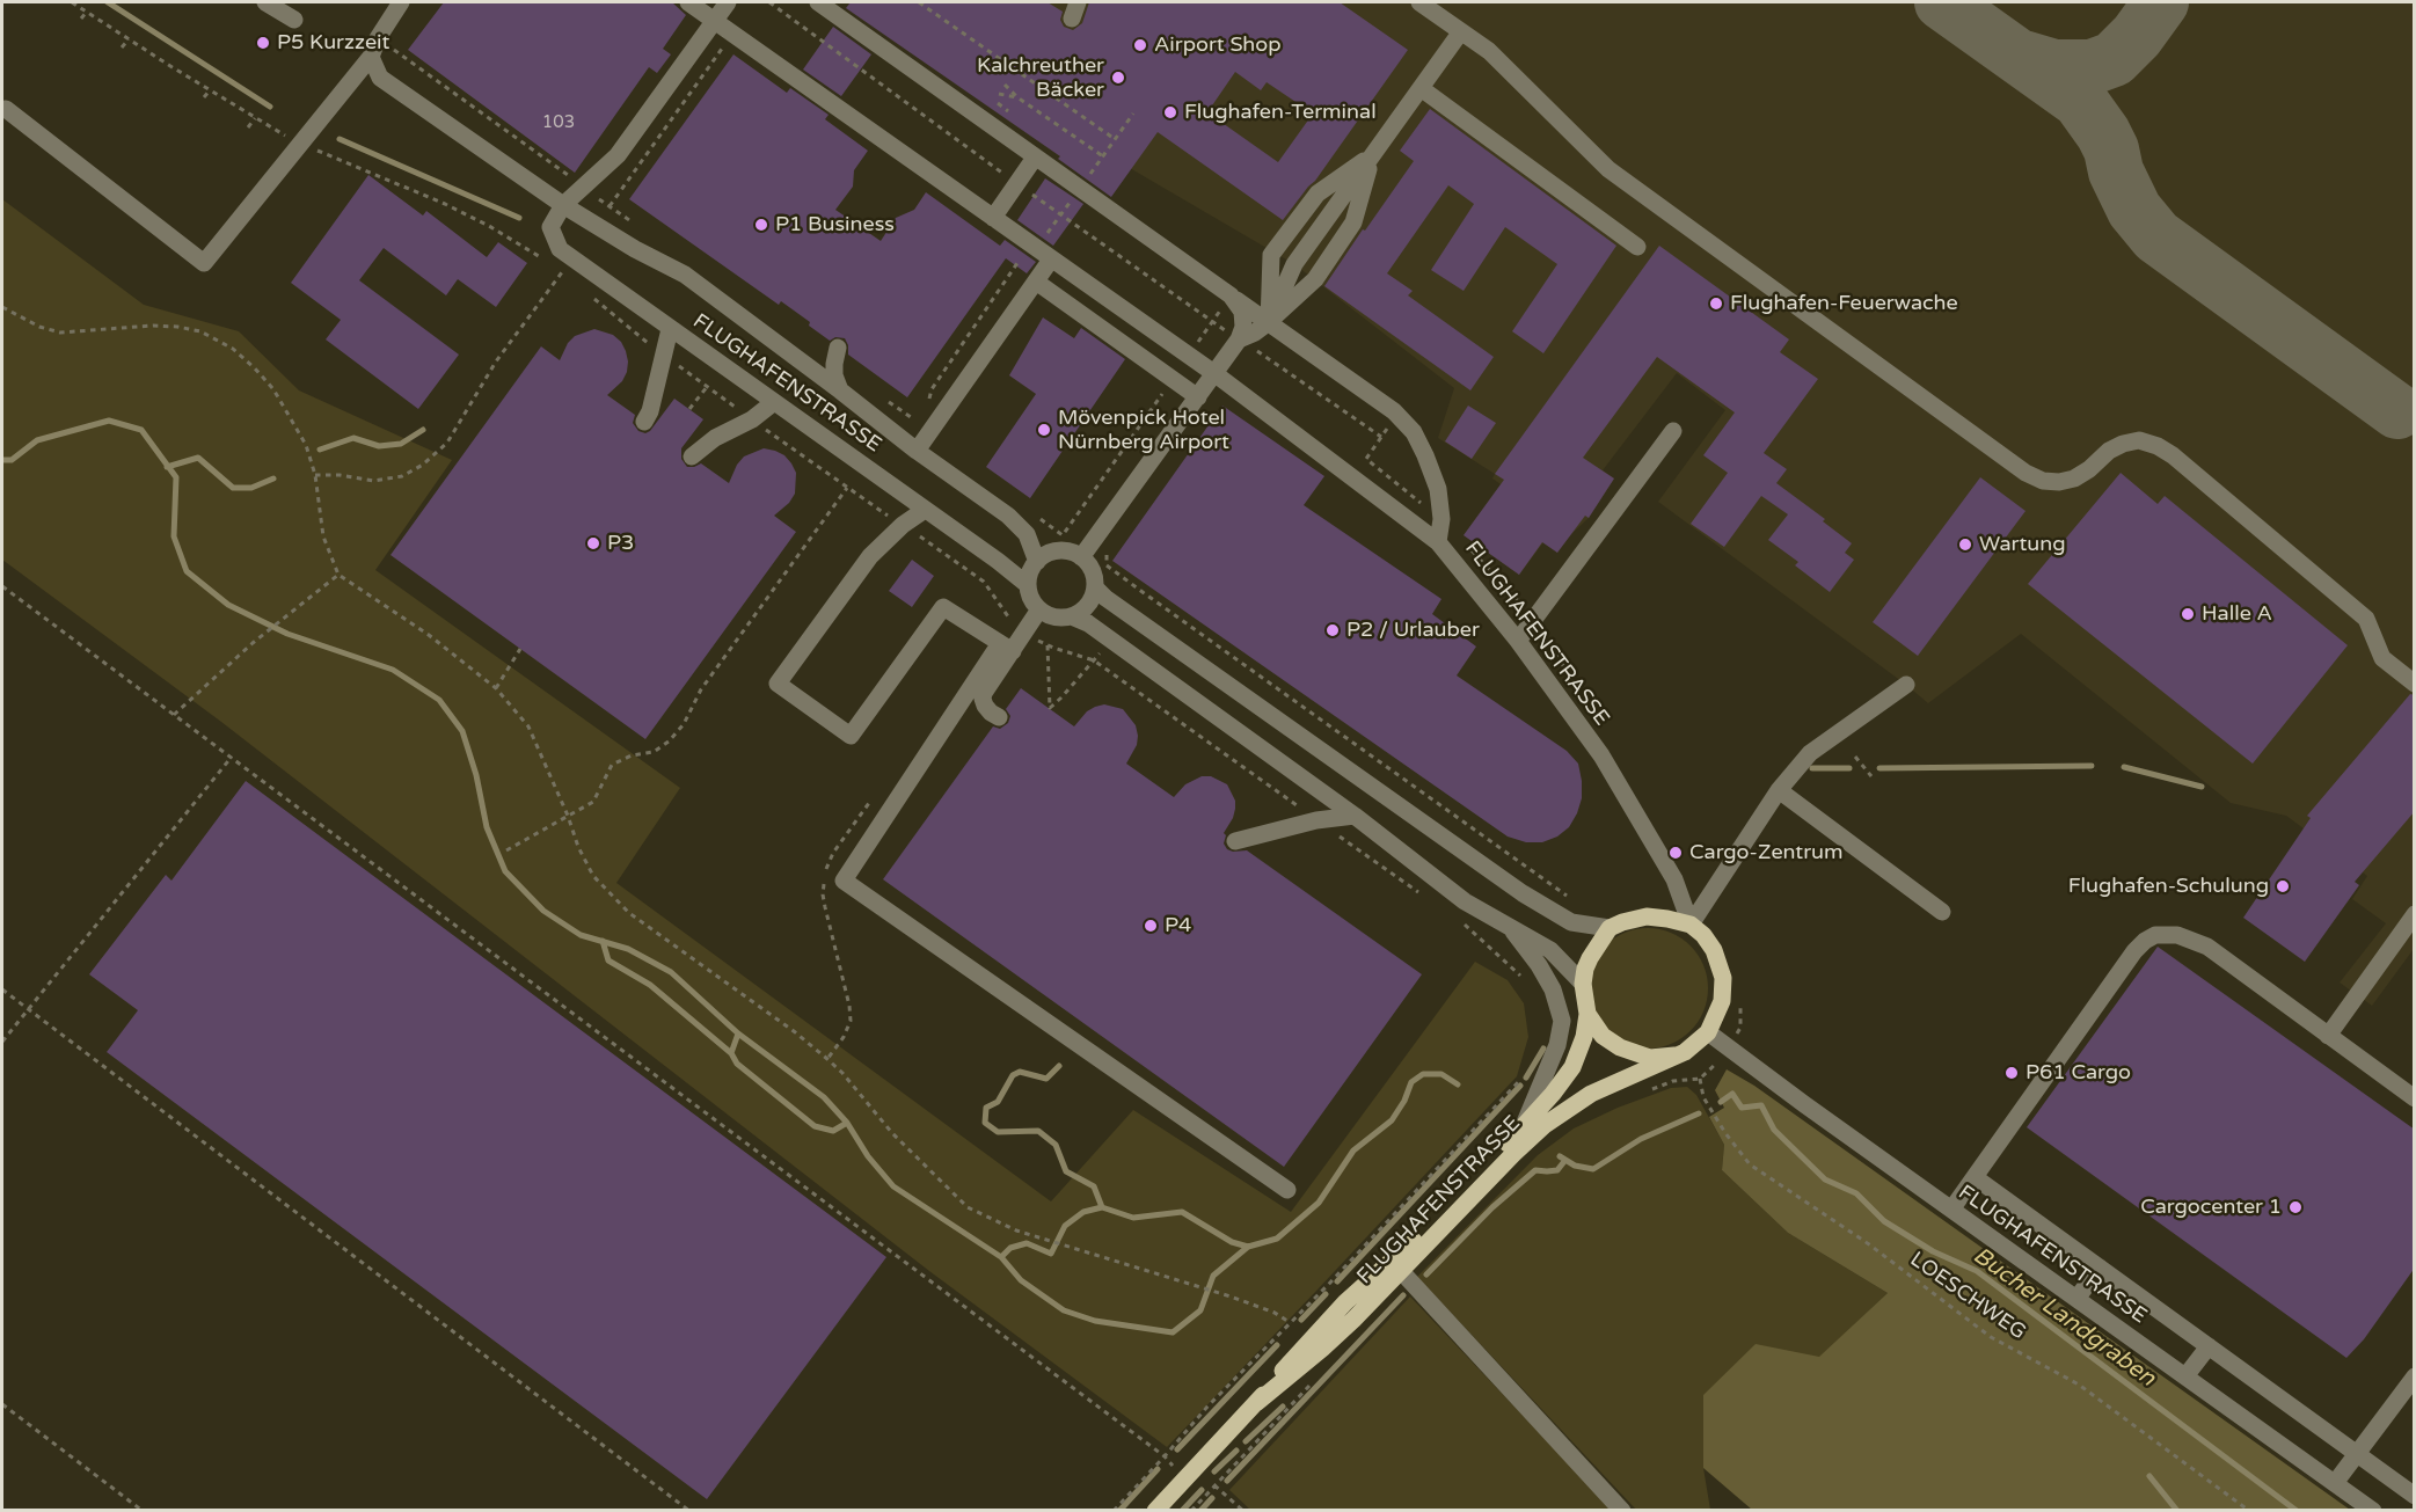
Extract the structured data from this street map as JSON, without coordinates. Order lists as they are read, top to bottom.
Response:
{
  "streets": {
    "main road": ["FLUGHAFENSTRASSE"],
    "path": ["LOESCHWEG"]
  },
  "water": ["Bucher Landgraben"],
  "places": [
    "P5 Kurzzeit",
    "Airport Shop",
    "Kalchreuther Bäcker",
    "Flughafen-Terminal",
    "P1 Business",
    "Flughafen-Feuerwache",
    "Mövenpick Hotel Nürnberg Airport",
    "P3",
    "Wartung",
    "Halle A",
    "P2 / Urlauber",
    "Cargo-Zentrum",
    "Flughafen-Schulung",
    "P4",
    "P61 Cargo",
    "Cargocenter 1"
  ],
  "house_numbers": ["103"]
}
